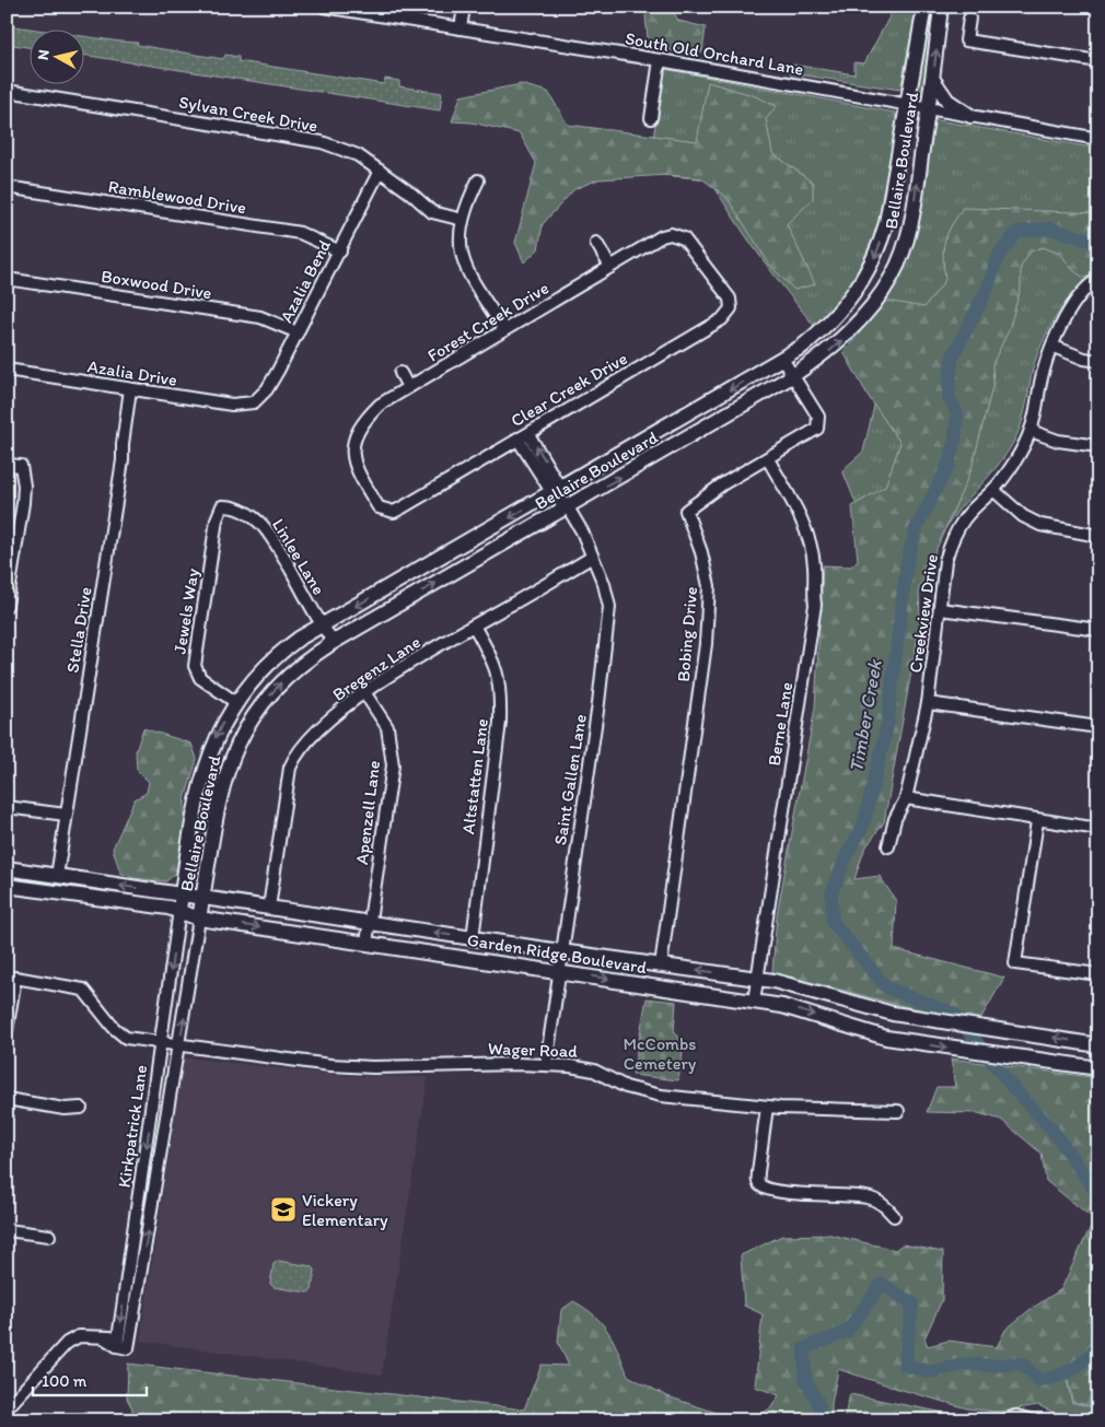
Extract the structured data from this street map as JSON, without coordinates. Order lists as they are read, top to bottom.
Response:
{
  "streets": {
    "main road": ["Bellaire Boulevard", "Garden Ridge Boulevard"],
    "street": [
      "South Old Orchard Lane",
      "Sylvan Creek Drive",
      "Ramblewood Drive",
      "Azalia Bend",
      "Boxwood Drive",
      "Forest Creek Drive",
      "Azalia Drive",
      "Clear Creek Drive",
      "Linlee Lane",
      "Jewels Way",
      "Creekview Drive",
      "Stella Drive",
      "Bobing Drive",
      "Bregenz Lane",
      "Berne Lane",
      "Altstatten Lane",
      "Saint Gallen Lane",
      "Apenzell Lane",
      "Wager Road",
      "Kirkpatrick Lane"
    ]
  },
  "crossings": [
    ["South Old Orchard Lane", "Bellaire Boulevard"],
    ["Sylvan Creek Drive", "Azalia Bend"],
    ["Bellaire Boulevard", "Linlee Lane"],
    ["Bellaire Boulevard", "Jewels Way"],
    ["Bellaire Boulevard", "Bobing Drive"],
    ["Bellaire Boulevard", "Saint Gallen Lane"],
    ["Bellaire Boulevard", "Garden Ridge Boulevard"],
    ["Bellaire Boulevard", "Kirkpatrick Lane"],
    ["Ramblewood Drive", "Azalia Bend"],
    ["Azalia Bend", "Boxwood Drive"],
    ["Azalia Bend", "Azalia Drive"],
    ["Forest Creek Drive", "Clear Creek Drive"],
    ["Azalia Drive", "Stella Drive"],
    ["Clear Creek Drive", "Saint Gallen Lane"],
    ["Linlee Lane", "Jewels Way"],
    ["Stella Drive", "Garden Ridge Boulevard"],
    ["Bobing Drive", "Berne Lane"],
    ["Bobing Drive", "Garden Ridge Boulevard"],
    ["Bregenz Lane", "Altstatten Lane"],
    ["Bregenz Lane", "Saint Gallen Lane"],
    ["Bregenz Lane", "Apenzell Lane"],
    ["Bregenz Lane", "Garden Ridge Boulevard"],
    ["Berne Lane", "Garden Ridge Boulevard"],
    ["Altstatten Lane", "Garden Ridge Boulevard"],
    ["Saint Gallen Lane", "Garden Ridge Boulevard"],
    ["Saint Gallen Lane", "Wager Road"],
    ["Apenzell Lane", "Garden Ridge Boulevard"],
    ["Garden Ridge Boulevard", "Kirkpatrick Lane"],
    ["Wager Road", "Kirkpatrick Lane"]
  ],
  "water": ["Timber Creek"],
  "parks": ["McCombs Cemetery"],
  "places": {
    "school or university": ["Vickery Elementary"]
  },
  "scale_bar": "100 m",
  "north": "left"
}
